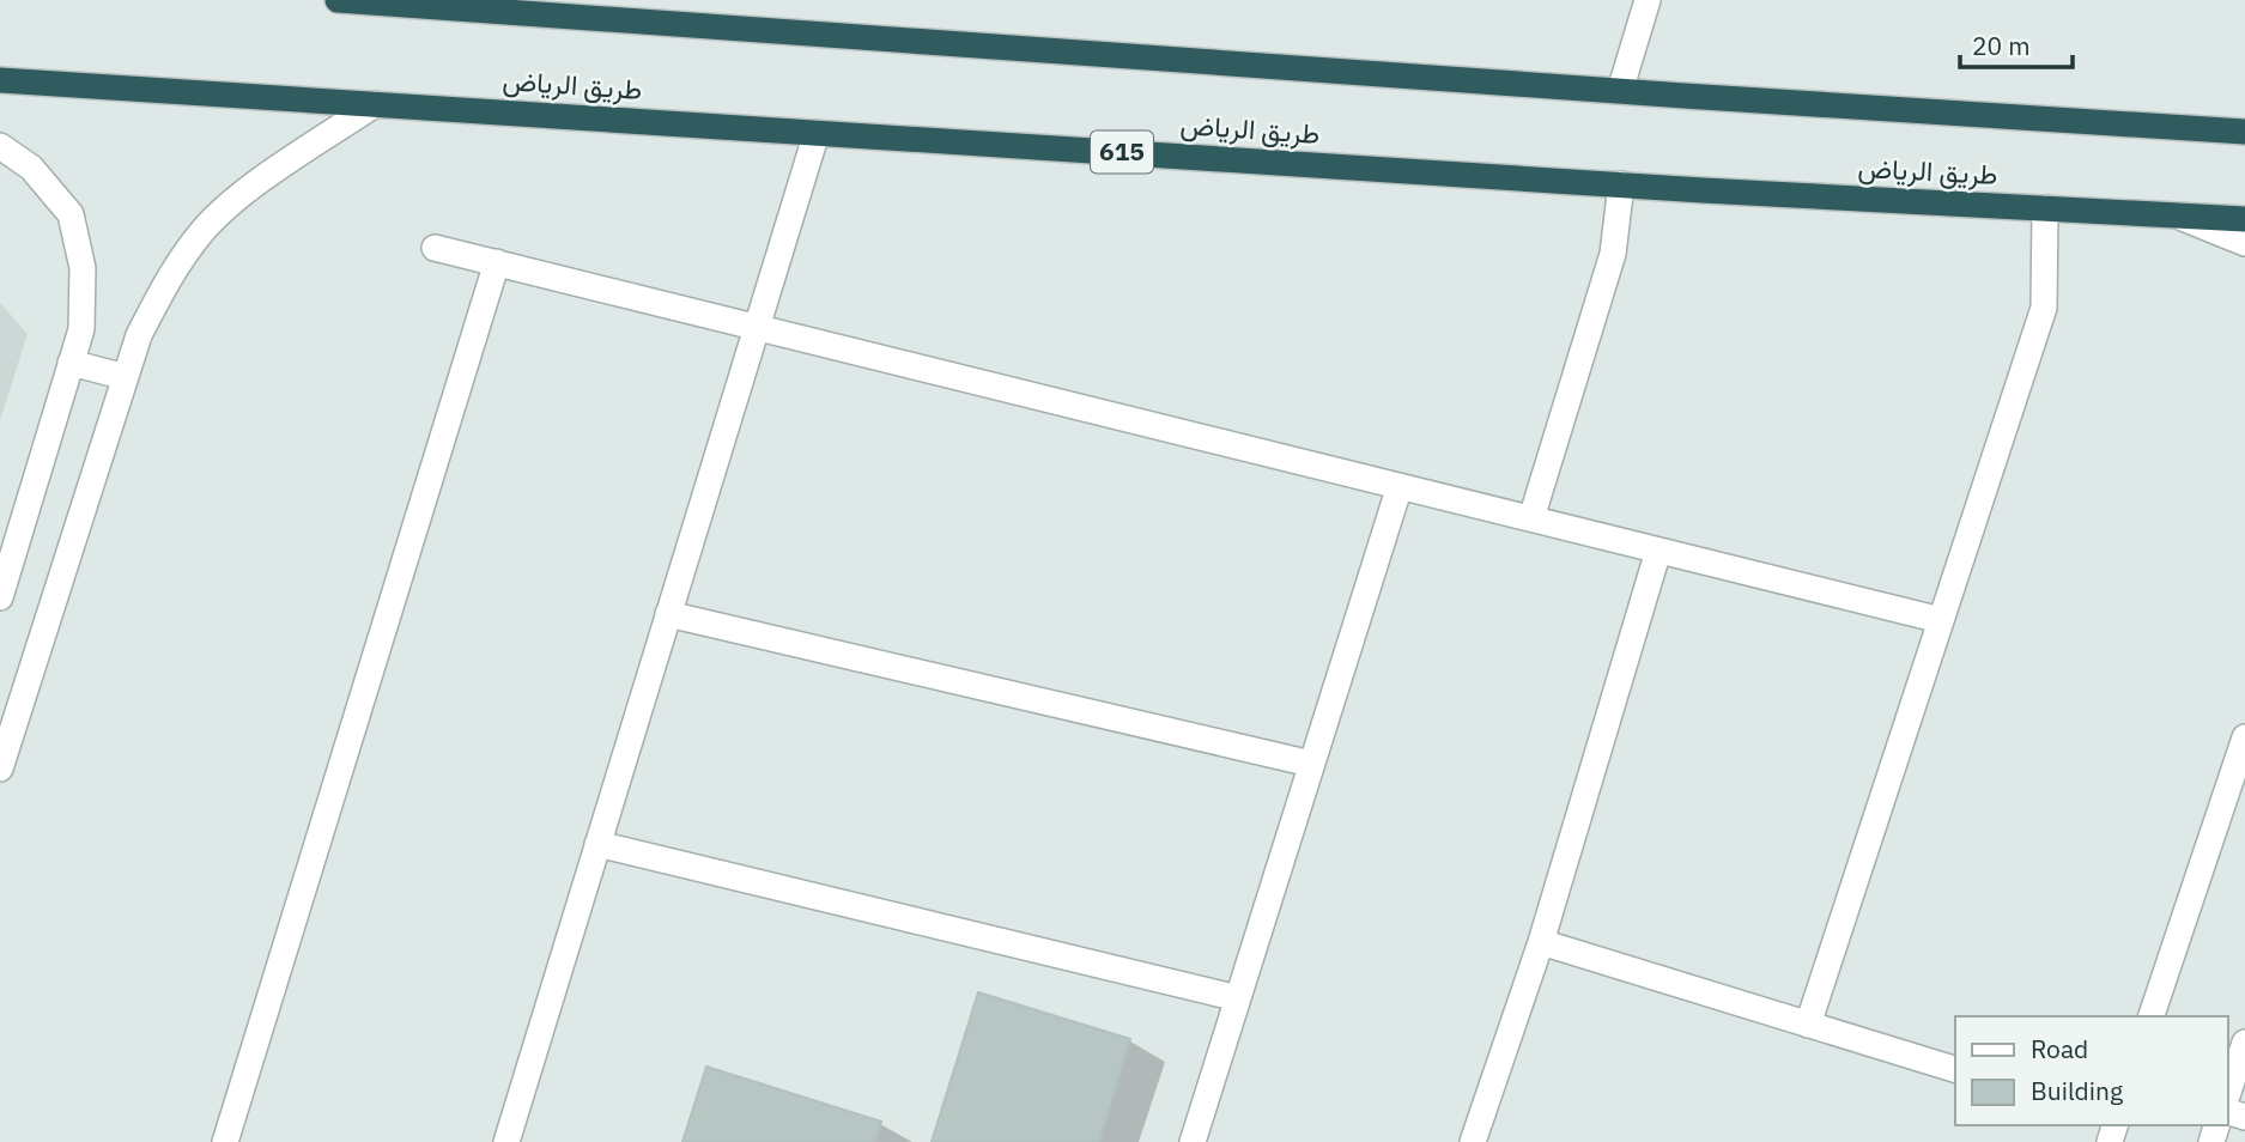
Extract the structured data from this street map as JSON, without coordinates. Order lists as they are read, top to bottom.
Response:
{
  "streets": {
    "highway": ["طريق الرياض", "615"]
  },
  "legend": ["Road", "Building"],
  "scale_bar": "20 m"
}
